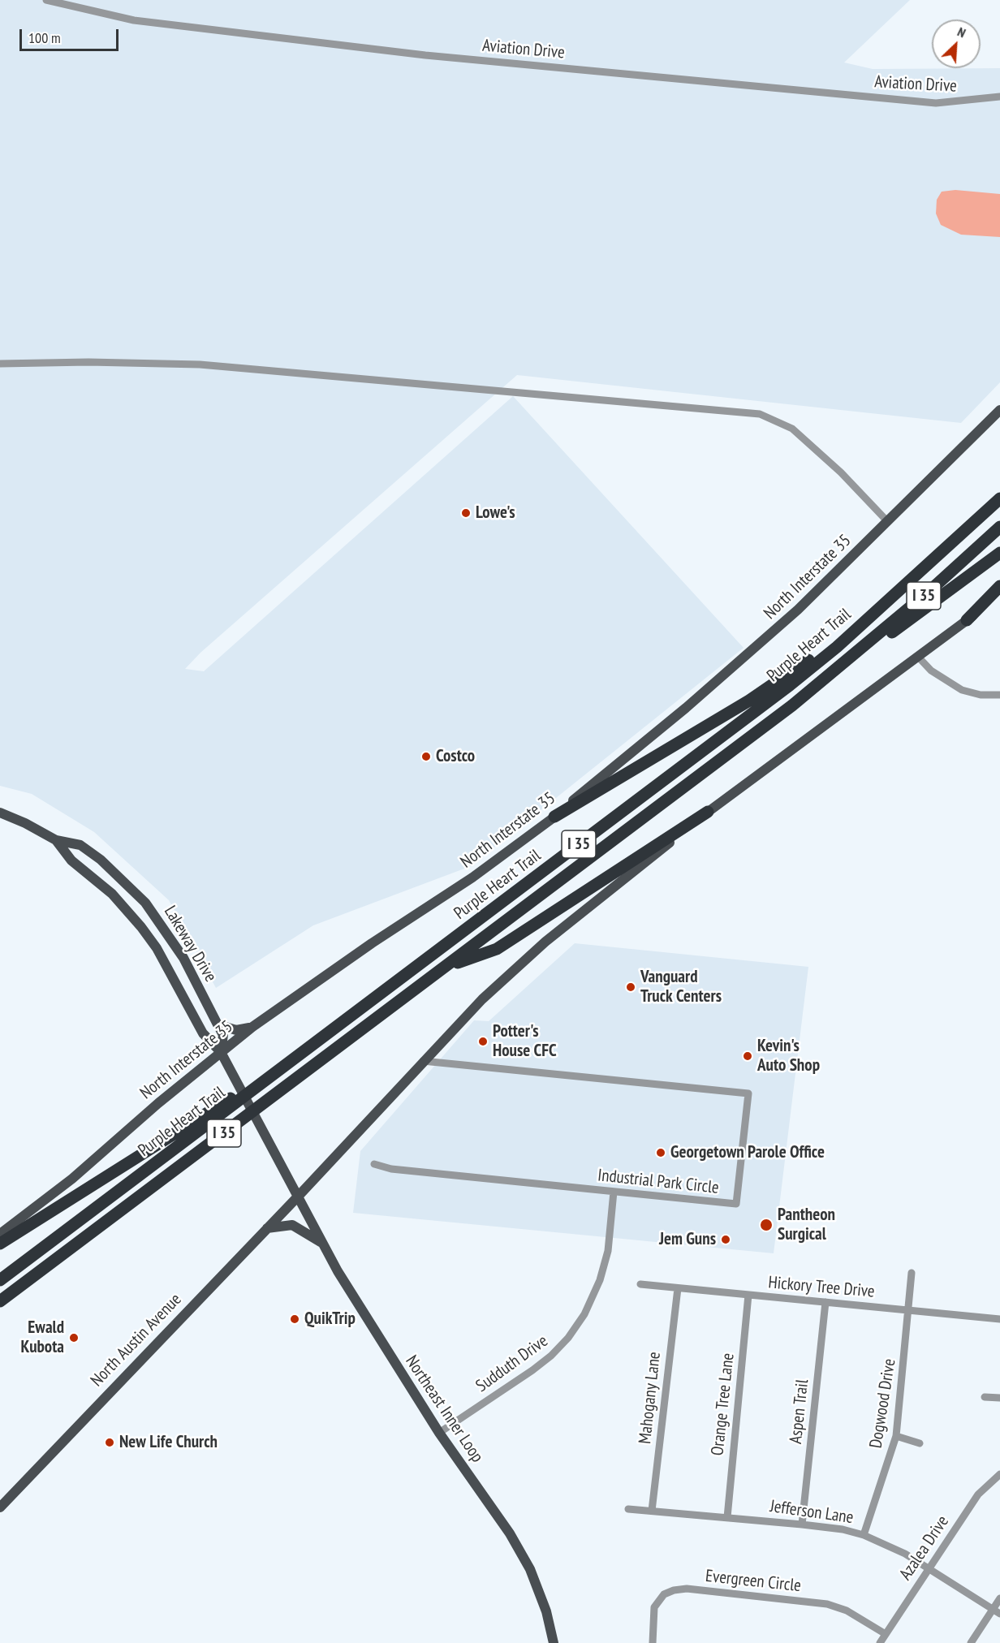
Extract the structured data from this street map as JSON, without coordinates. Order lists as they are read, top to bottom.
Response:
{
  "streets": {
    "highway": ["I 35", "Purple Heart Trail"],
    "main road": [
      "North Interstate 35",
      "Lakeway Drive",
      "North Austin Avenue",
      "Northeast Inner Loop"
    ],
    "street": [
      "Aviation Drive",
      "Industrial Park Circle",
      "Hickory Tree Drive",
      "Sudduth Drive",
      "Mahogany Lane",
      "Dogwood Drive",
      "Orange Tree Lane",
      "Aspen Trail",
      "Jefferson Lane",
      "Azalea Drive",
      "Evergreen Circle"
    ]
  },
  "crossings": [
    ["North Interstate 35", "Lakeway Drive"],
    ["Lakeway Drive", "North Austin Avenue"],
    ["Lakeway Drive", "Northeast Inner Loop"],
    ["Industrial Park Circle", "Sudduth Drive"],
    ["Hickory Tree Drive", "Mahogany Lane"],
    ["Hickory Tree Drive", "Dogwood Drive"],
    ["Hickory Tree Drive", "Orange Tree Lane"],
    ["Hickory Tree Drive", "Aspen Trail"],
    ["North Austin Avenue", "Northeast Inner Loop"],
    ["Sudduth Drive", "Northeast Inner Loop"],
    ["Mahogany Lane", "Jefferson Lane"],
    ["Dogwood Drive", "Jefferson Lane"],
    ["Orange Tree Lane", "Jefferson Lane"],
    ["Aspen Trail", "Jefferson Lane"],
    ["Jefferson Lane", "Azalea Drive"],
    ["Azalea Drive", "Evergreen Circle"]
  ],
  "places": [
    "Lowe's",
    "Costco",
    "Vanguard Truck Centers",
    "Potter's House CFC",
    "Kevin's Auto Shop",
    "Georgetown Parole Office",
    "Pantheon Surgical",
    "Jem Guns",
    "QuikTrip",
    "Ewald Kubota",
    "New Life Church"
  ],
  "scale_bar": "100 m",
  "north": "top right"
}
